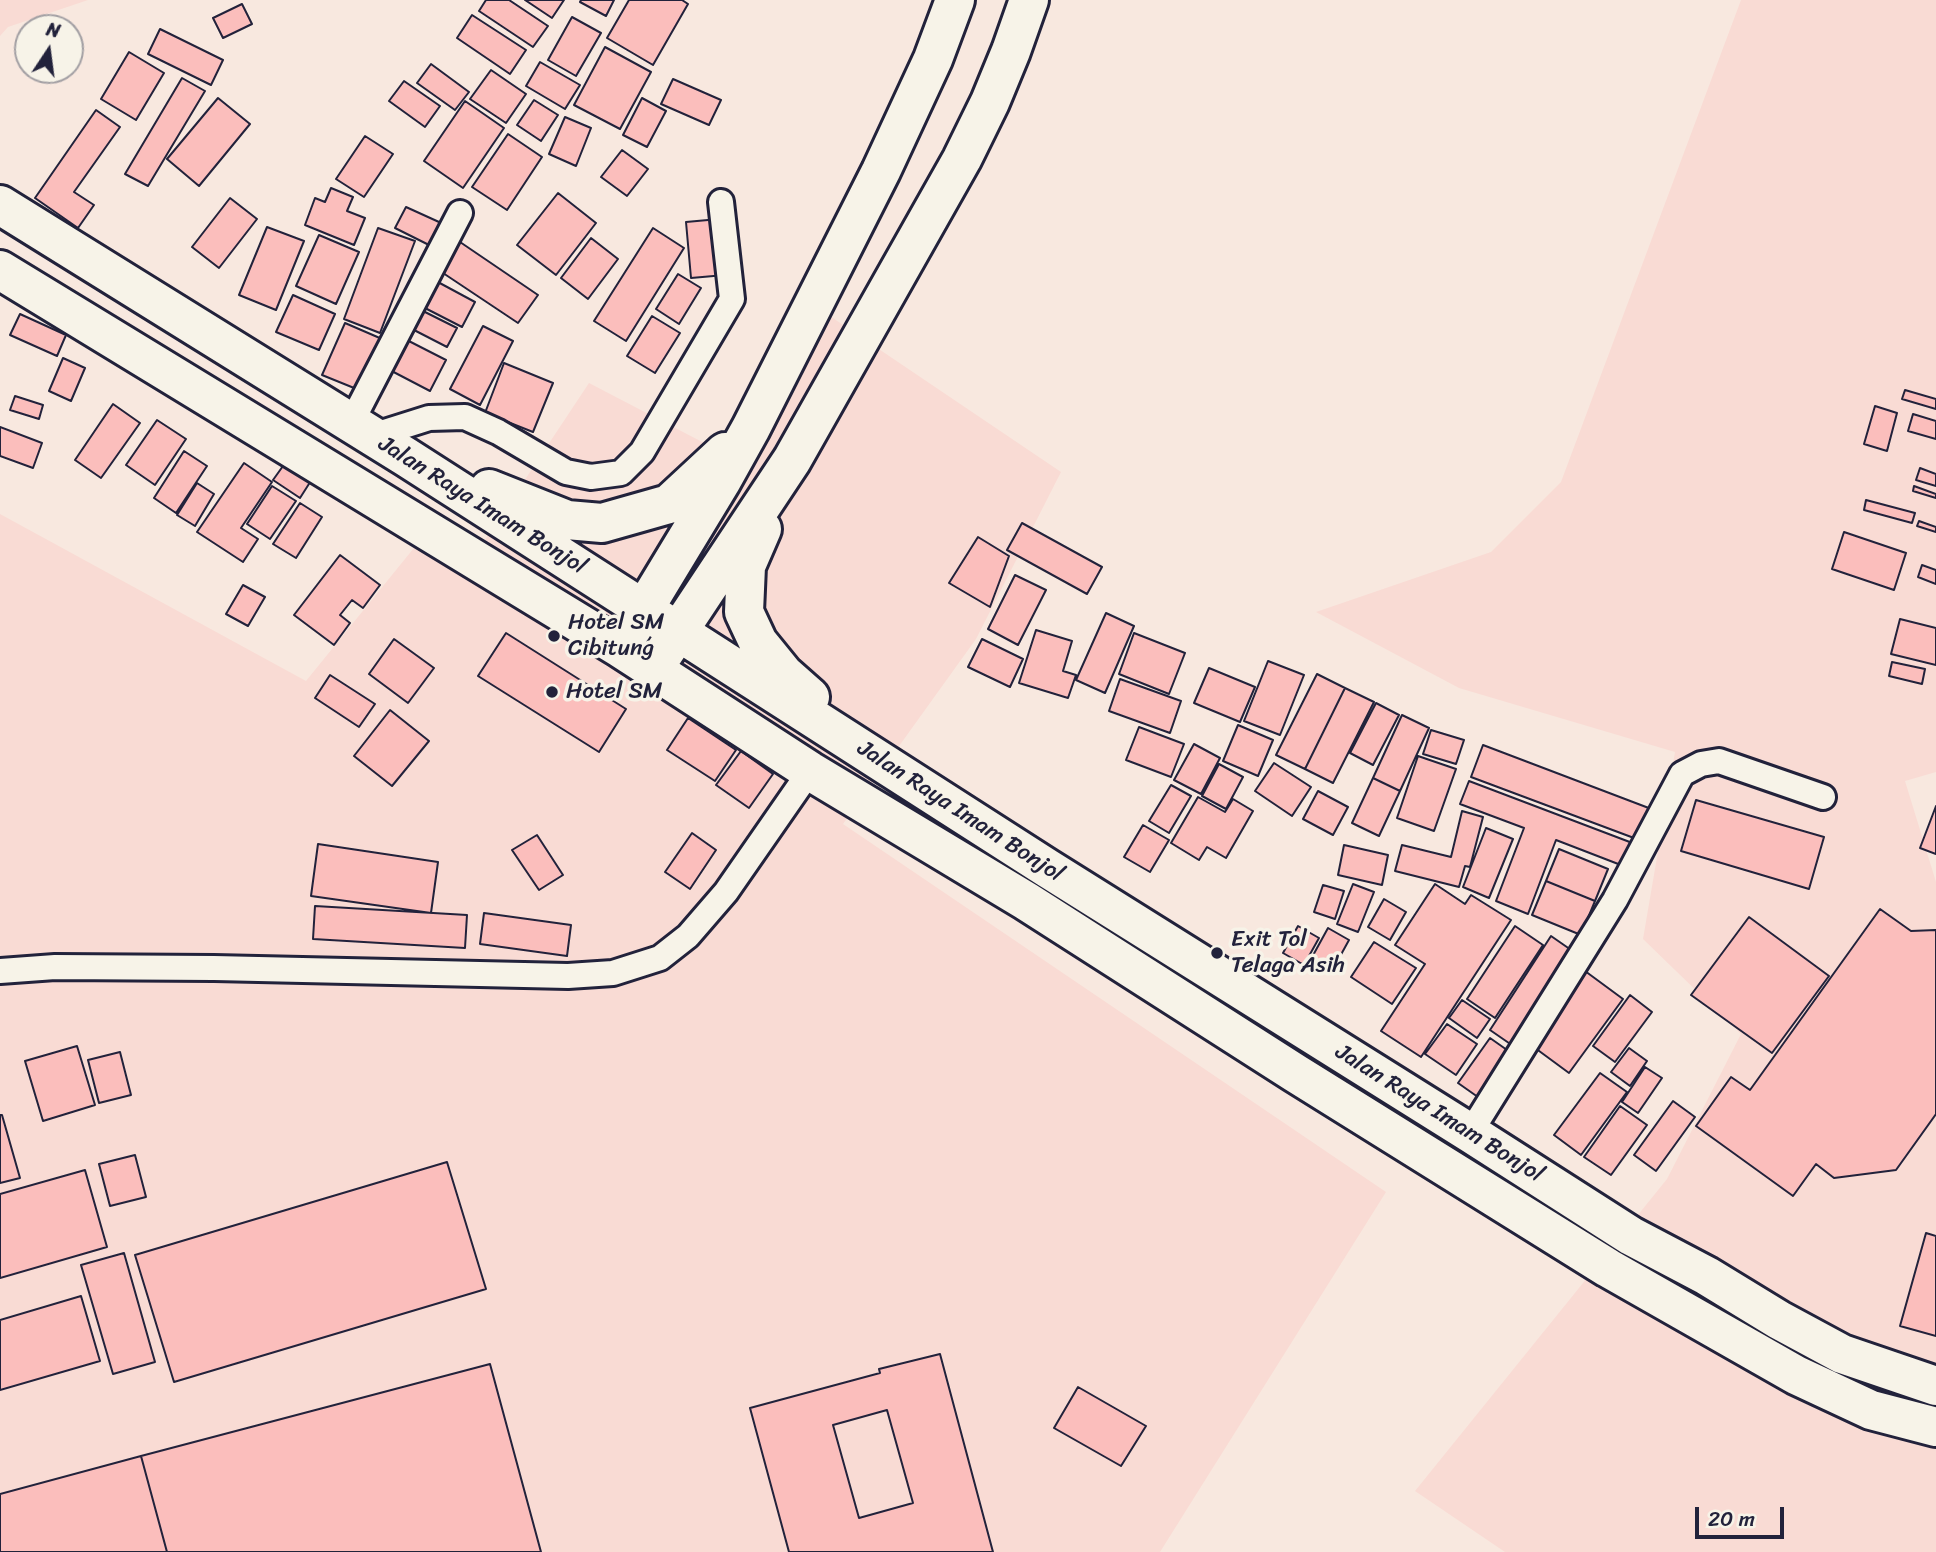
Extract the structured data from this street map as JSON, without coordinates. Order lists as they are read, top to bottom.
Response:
{
  "streets": {
    "highway": ["Jalan Raya Imam Bonjol"]
  },
  "places": ["Hotel SM Cibitung", "Hotel SM", "Exit Tol Telaga Asih"],
  "scale_bar": "20 m",
  "north": "top"
}
